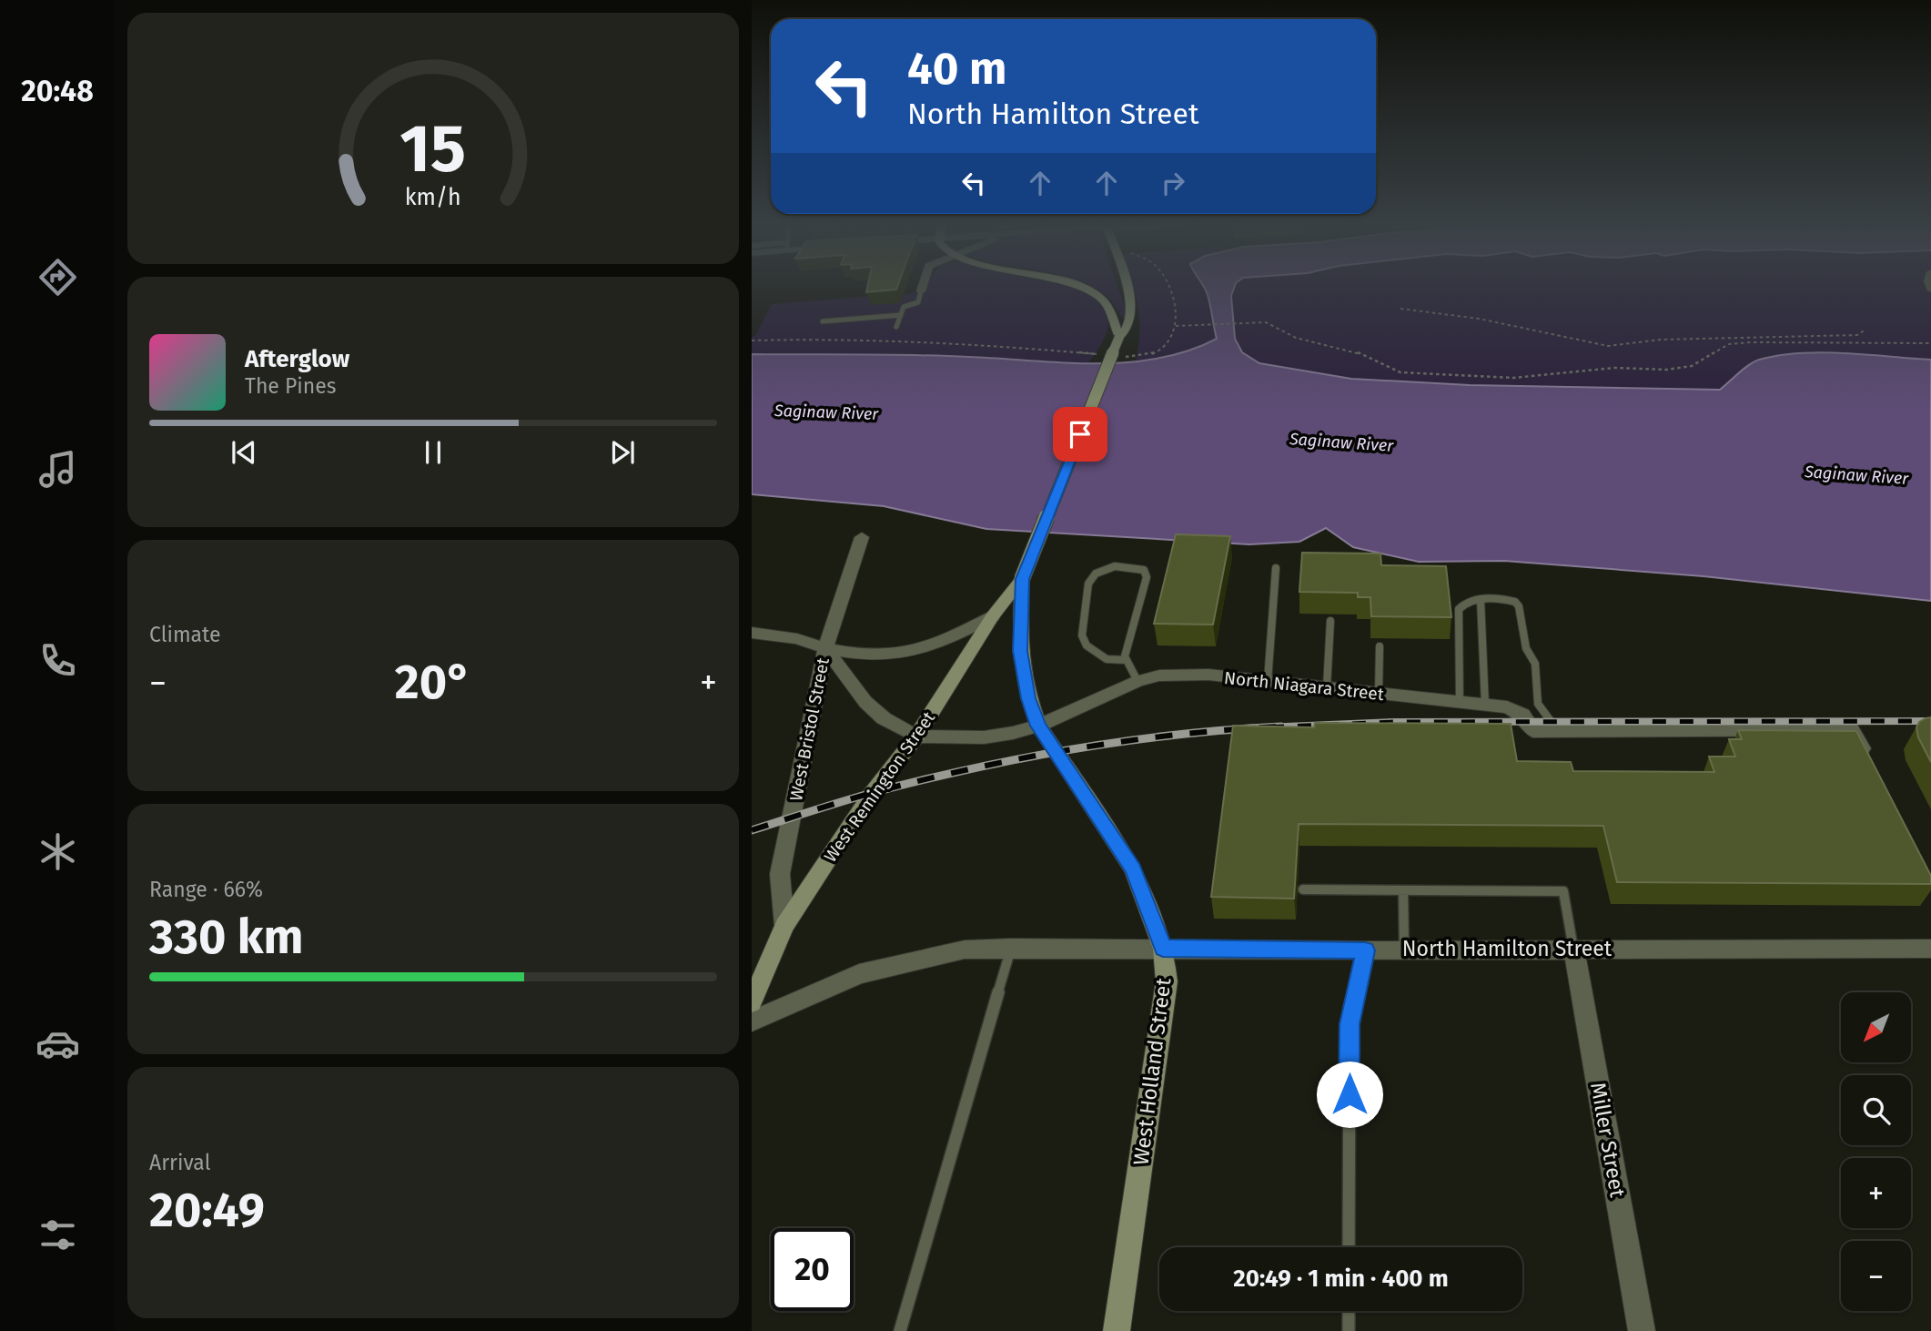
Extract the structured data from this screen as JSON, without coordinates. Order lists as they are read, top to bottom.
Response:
{
  "streets": {
    "main road": ["West Remington Street", "West Holland Street"],
    "street": [
      "North Niagara Street",
      "West Bristol Street",
      "North Hamilton Street",
      "Miller Street"
    ]
  },
  "crossings": [
    ["North Niagara Street", "West Bristol Street"],
    ["North Niagara Street", "West Remington Street"],
    ["North Niagara Street", "West Holland Street"],
    ["West Bristol Street", "West Remington Street"],
    ["West Remington Street", "West Holland Street"],
    ["North Hamilton Street", "West Holland Street"],
    ["North Hamilton Street", "Miller Street"]
  ],
  "water": ["Saginaw River"],
  "north": "bottom left",
  "page": {
    "tabs": "20:48",
    "turn": ["40 m", "North Hamilton Street"],
    "song": ["Afterglow", "The Pines"],
    "tile": [
      "Climate",
      ["Range · 66%", "330 km"],
      ["Arrival", "20:49"]
    ],
    "heat": ["−", "20°", "+"],
    "map_buttons": ["+", "−"],
    "limit": "20",
    "trip": "20:49 · 1 min · 400 m",
    "gauge": ["15", "km/h"]
  }
}
